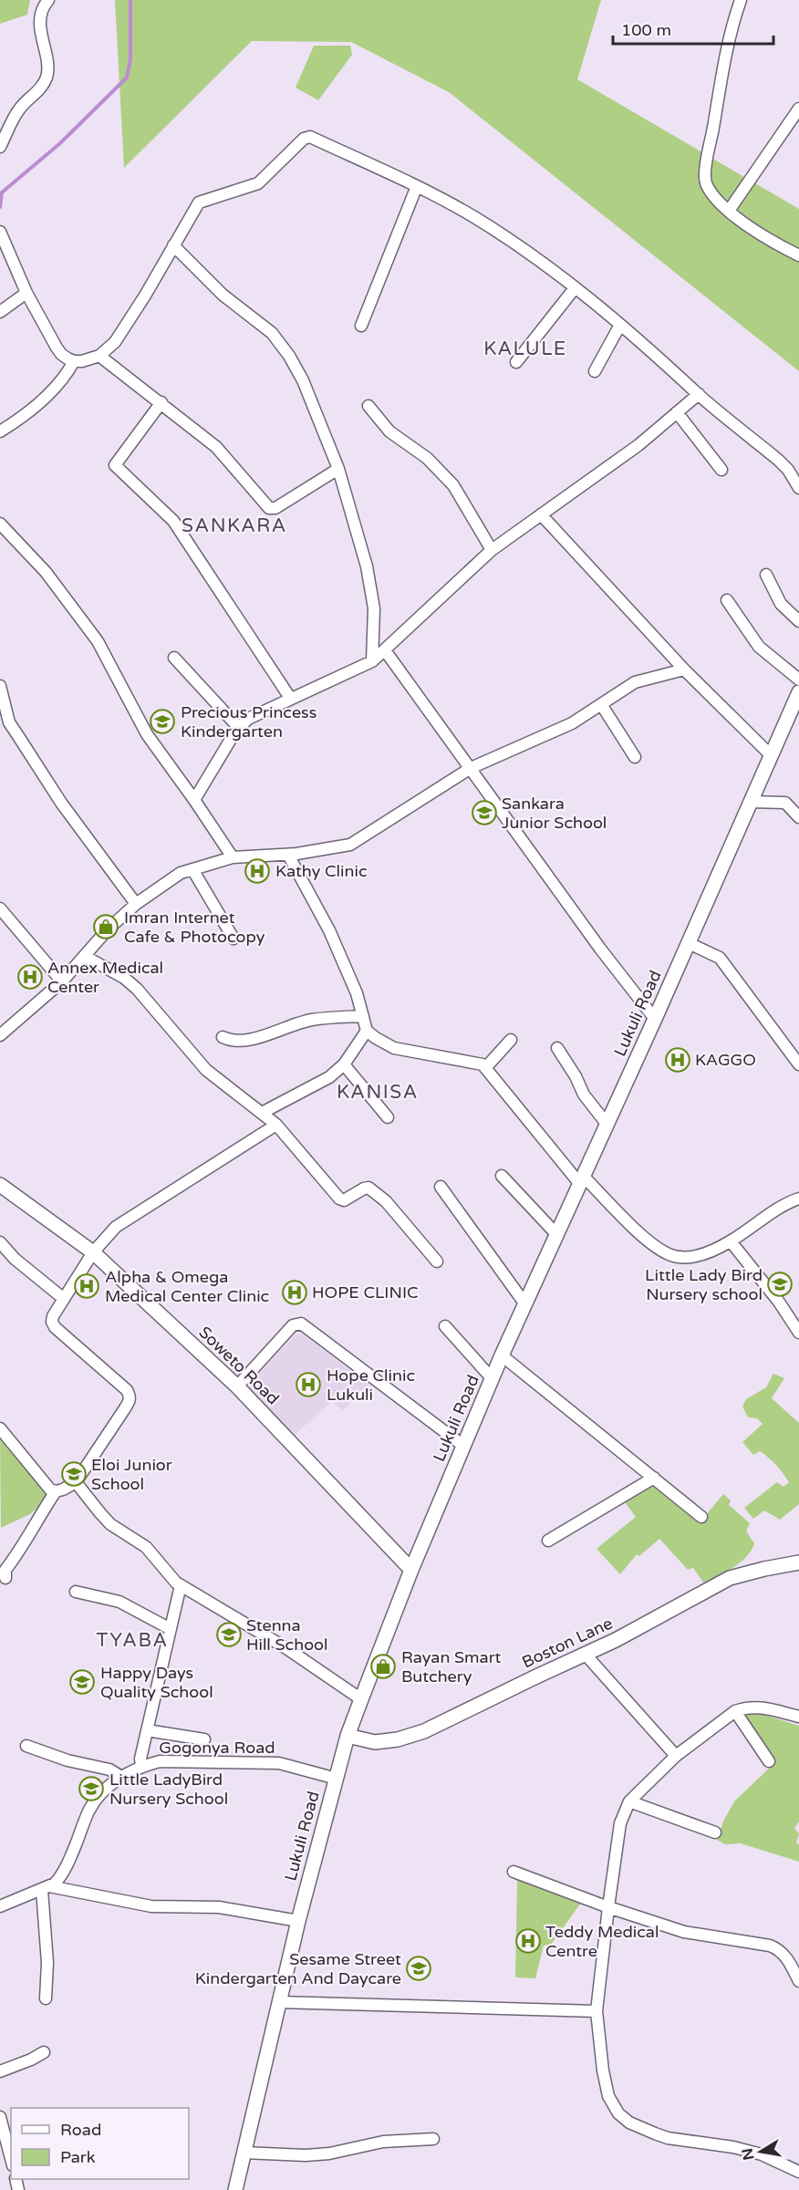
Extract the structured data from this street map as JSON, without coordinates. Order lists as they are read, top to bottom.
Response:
{
  "streets": {
    "street": [
      "Lukuli Road",
      "Soweto Road",
      "Boston Lane",
      "Gogonya Road"
    ]
  },
  "crossings": [
    ["Lukuli Road", "Soweto Road"],
    ["Lukuli Road", "Boston Lane"],
    ["Lukuli Road", "Gogonya Road"]
  ],
  "districts": [
    "KALULE",
    "SANKARA",
    "KANISA",
    "TYABA"
  ],
  "places": {
    "school or university": [
      "Precious Princess Kindergarten",
      "Sankara Junior School",
      "Little Lady Bird Nursery school",
      "Eloi Junior School",
      "Stenna Hill School",
      "Happy Days Quality School",
      "Little LadyBird Nursery School",
      "Sesame Street Kindergarten And Daycare"
    ],
    "hospital": [
      "Kathy Clinic",
      "Annex Medical Center",
      "KAGGO",
      "Alpha & Omega Medical Center Clinic",
      "HOPE CLINIC",
      "Hope Clinic Lukuli",
      "Teddy Medical Centre"
    ],
    "shop": ["Imran Internet Cafe & Photocopy", "Rayan Smart Butchery"]
  },
  "legend": ["Road", "Park"],
  "scale_bar": "100 m",
  "north": "left"
}
